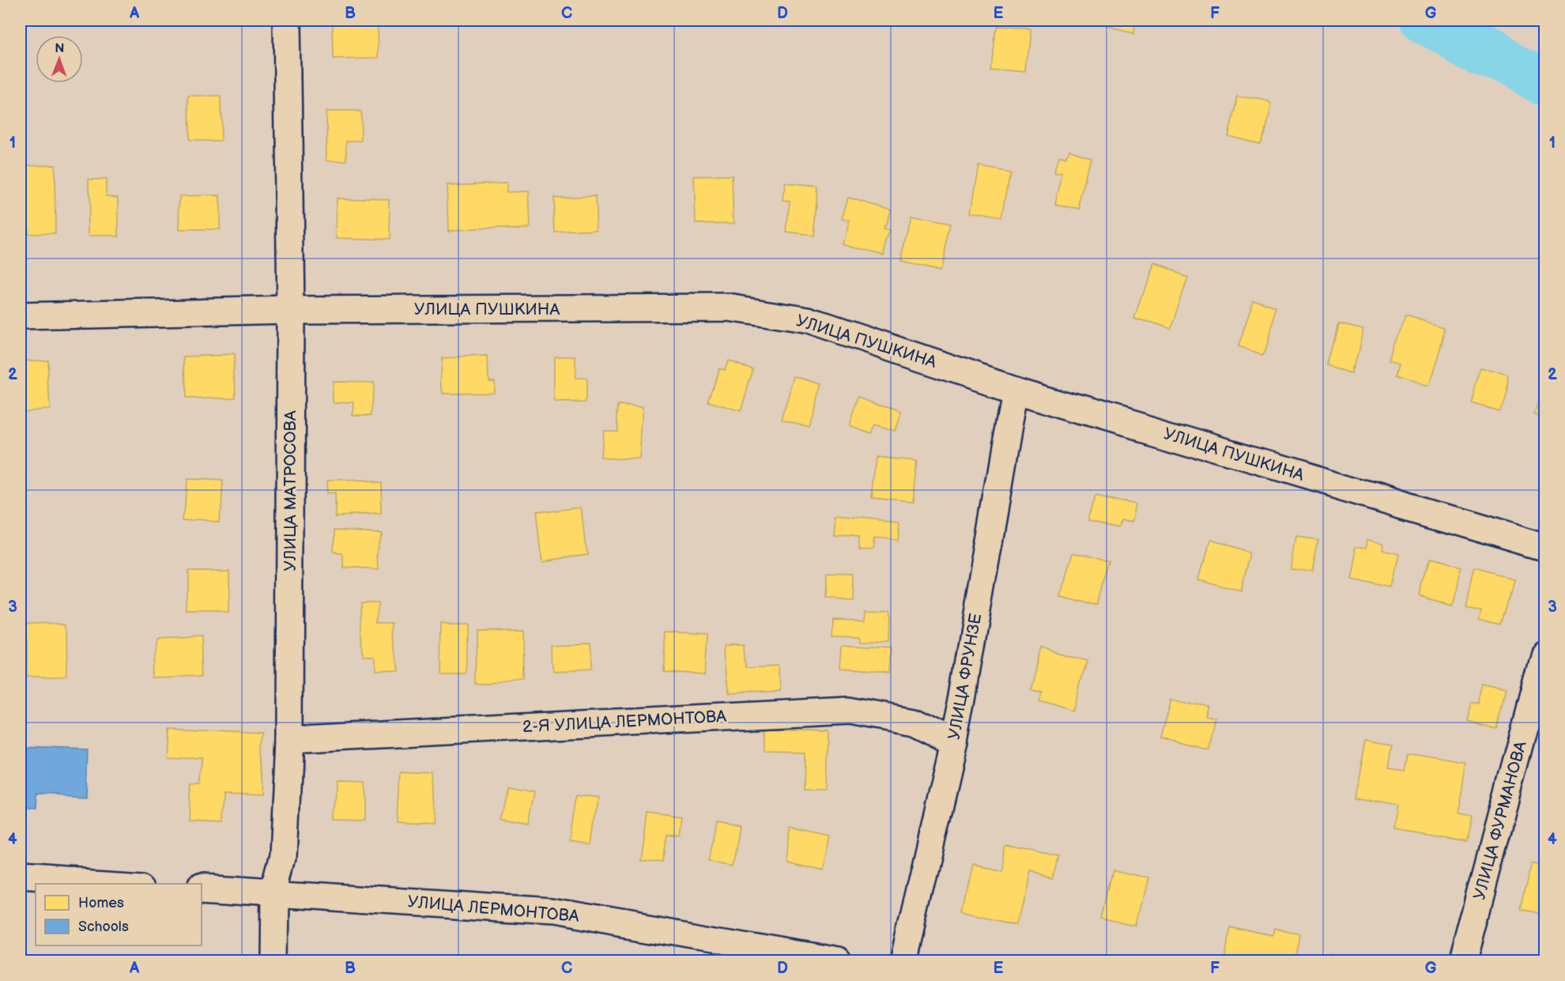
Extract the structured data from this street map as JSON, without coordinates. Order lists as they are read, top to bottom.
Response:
{
  "streets": {
    "street": [
      "УЛИЦА ПУШКИНА",
      "УЛИЦА МАТРОСОВА",
      "УЛИЦА ФРУНЗЕ",
      "2-Я УЛИЦА ЛЕРМОНТОВА",
      "УЛИЦА ФУРМАНОВА",
      "УЛИЦА ЛЕРМОНТОВА"
    ]
  },
  "crossings": [
    ["УЛИЦА ПУШКИНА", "УЛИЦА МАТРОСОВА"],
    ["УЛИЦА ПУШКИНА", "УЛИЦА ФРУНЗЕ"],
    ["УЛИЦА МАТРОСОВА", "2-Я УЛИЦА ЛЕРМОНТОВА"],
    ["УЛИЦА МАТРОСОВА", "УЛИЦА ЛЕРМОНТОВА"],
    ["УЛИЦА ФРУНЗЕ", "2-Я УЛИЦА ЛЕРМОНТОВА"]
  ],
  "legend": ["Homes", "Schools"],
  "north": "top",
  "grid": {
    "columns": [
      "A",
      "B",
      "C",
      "D",
      "E",
      "F",
      "G"
    ],
    "rows": [
      "1",
      "2",
      "3",
      "4"
    ]
  }
}
